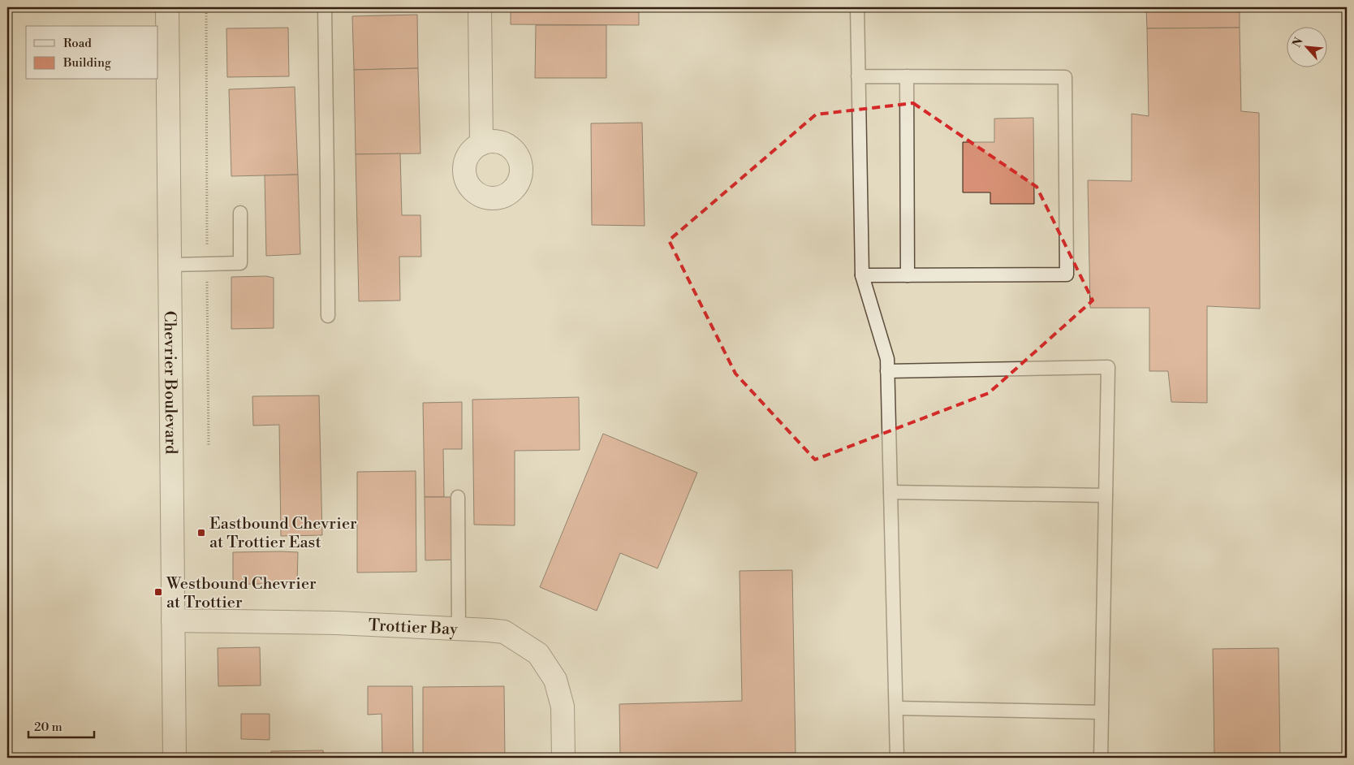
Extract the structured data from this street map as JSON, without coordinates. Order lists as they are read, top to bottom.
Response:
{
  "streets": {
    "street": ["Chevrier Boulevard", "Trottier Bay"]
  },
  "crossings": [
    ["Chevrier Boulevard", "Trottier Bay"]
  ],
  "places": {
    "transit": ["Eastbound Chevrier at Trottier East", "Westbound Chevrier at Trottier"]
  },
  "legend": ["Road", "Building"],
  "scale_bar": "20 m",
  "north": "top left"
}
